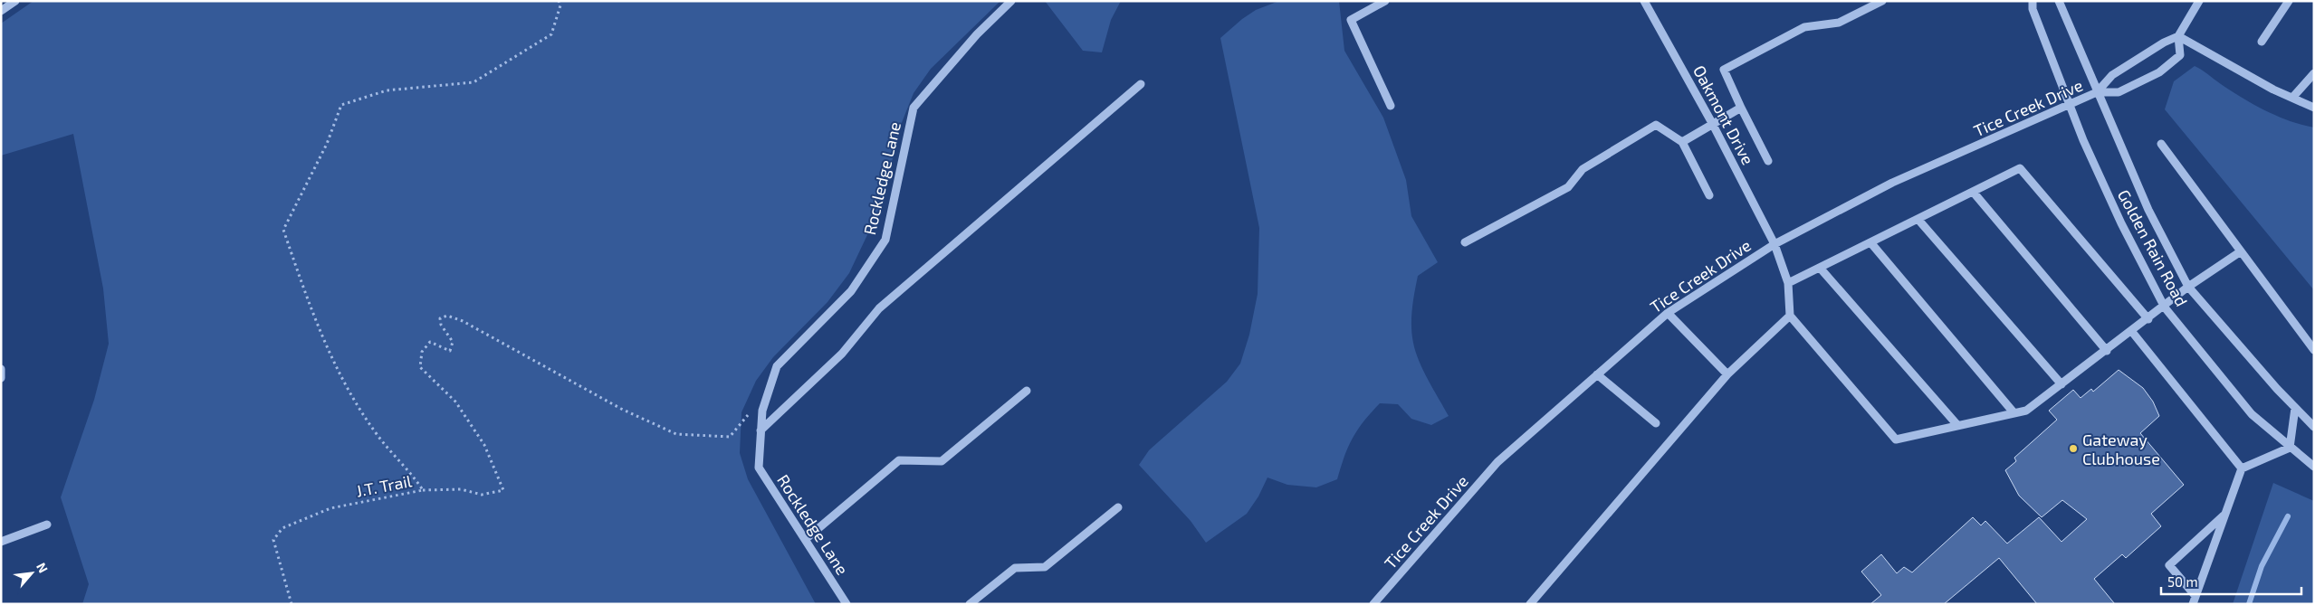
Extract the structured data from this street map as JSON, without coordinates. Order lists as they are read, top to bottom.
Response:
{
  "streets": {
    "street": [
      "Tice Creek Drive",
      "Oakmont Drive",
      "Rockledge Lane",
      "Golden Rain Road"
    ],
    "path": ["J.T. Trail"]
  },
  "crossings": [
    ["Tice Creek Drive", "Oakmont Drive"],
    ["Tice Creek Drive", "Golden Rain Road"]
  ],
  "places": ["Gateway Clubhouse"],
  "scale_bar": "50 m",
  "north": "top right"
}
